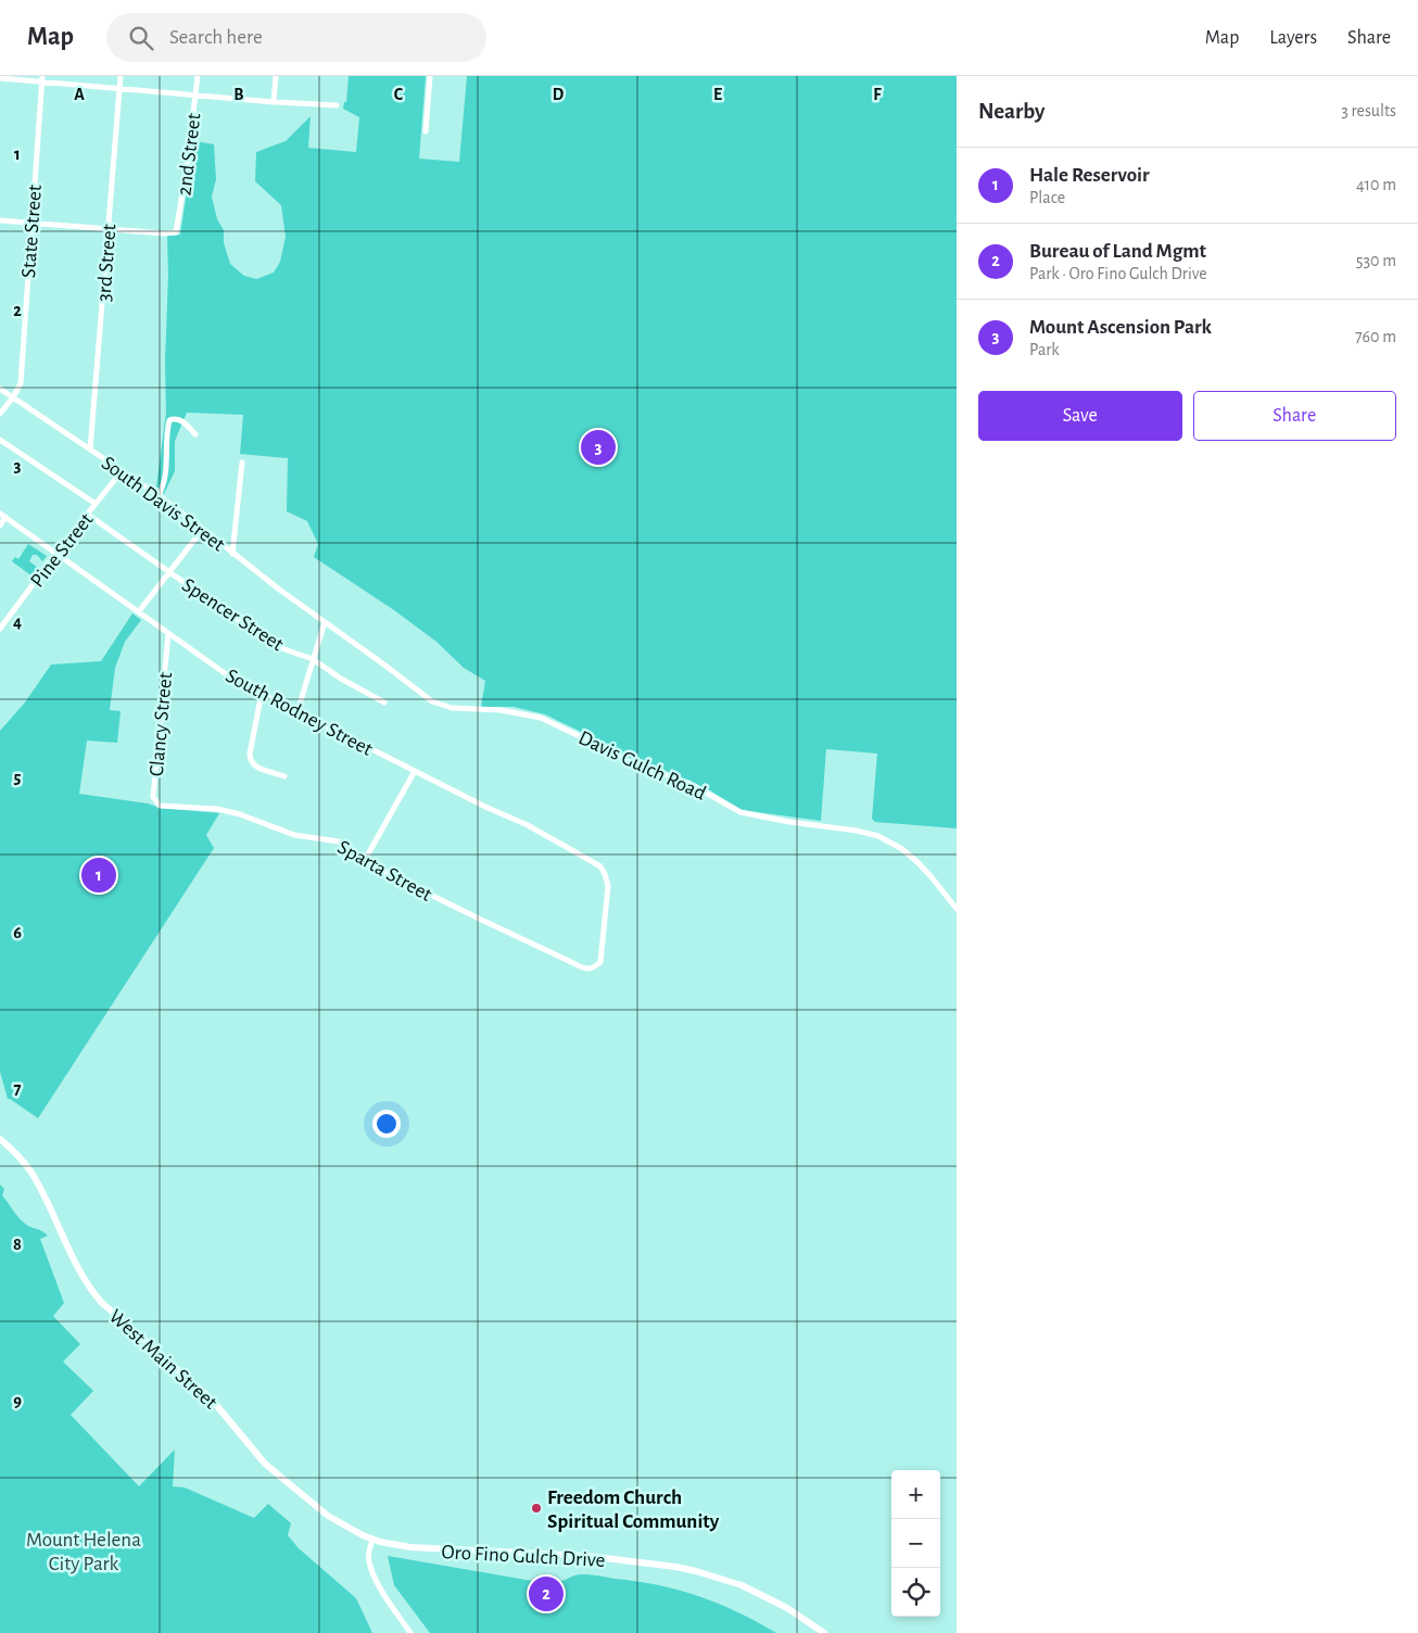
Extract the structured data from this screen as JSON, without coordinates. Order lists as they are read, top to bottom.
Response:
{
  "streets": {
    "street": [
      "2nd Street",
      "State Street",
      "3rd Street",
      "South Davis Street",
      "Pine Street",
      "Spencer Street",
      "South Rodney Street",
      "Clancy Street",
      "Davis Gulch Road",
      "Sparta Street",
      "West Main Street",
      "Oro Fino Gulch Drive"
    ]
  },
  "crossings": [
    ["2nd Street", "3rd Street"],
    ["State Street", "South Davis Street"],
    ["3rd Street", "South Davis Street"],
    ["South Davis Street", "Pine Street"],
    ["South Davis Street", "Davis Gulch Road"],
    ["Pine Street", "Spencer Street"],
    ["Pine Street", "South Rodney Street"],
    ["South Rodney Street", "Clancy Street"],
    ["South Rodney Street", "Sparta Street"],
    ["Clancy Street", "Sparta Street"],
    ["West Main Street", "Oro Fino Gulch Drive"]
  ],
  "parks": ["Mount Helena City Park"],
  "places": ["Freedom Church Spiritual Community"],
  "page": {
    "header": "Map",
    "search": "Search here",
    "nav": ["Map", "Layers", "Share"],
    "heading": ["Nearby", "3 results"],
    "list": [
      {
        "mark": "1",
        "name": "Hale Reservoir",
        "note": "Place",
        "value": "410 m"
      },
      {
        "mark": "2",
        "name": "Bureau of Land Mgmt",
        "note": "Park · Oro Fino Gulch Drive",
        "value": "530 m"
      },
      {
        "mark": "3",
        "name": "Mount Ascension Park",
        "note": "Park",
        "value": "760 m"
      }
    ],
    "buttons": ["Save", "Share"],
    "pins": ["3", "1", "2"],
    "map_buttons": ["+", "−"]
  },
  "grid": {
    "columns": [
      "A",
      "B",
      "C",
      "D",
      "E",
      "F"
    ],
    "rows": [
      "1",
      "2",
      "3",
      "4",
      "5",
      "6",
      "7",
      "8",
      "9"
    ]
  }
}
